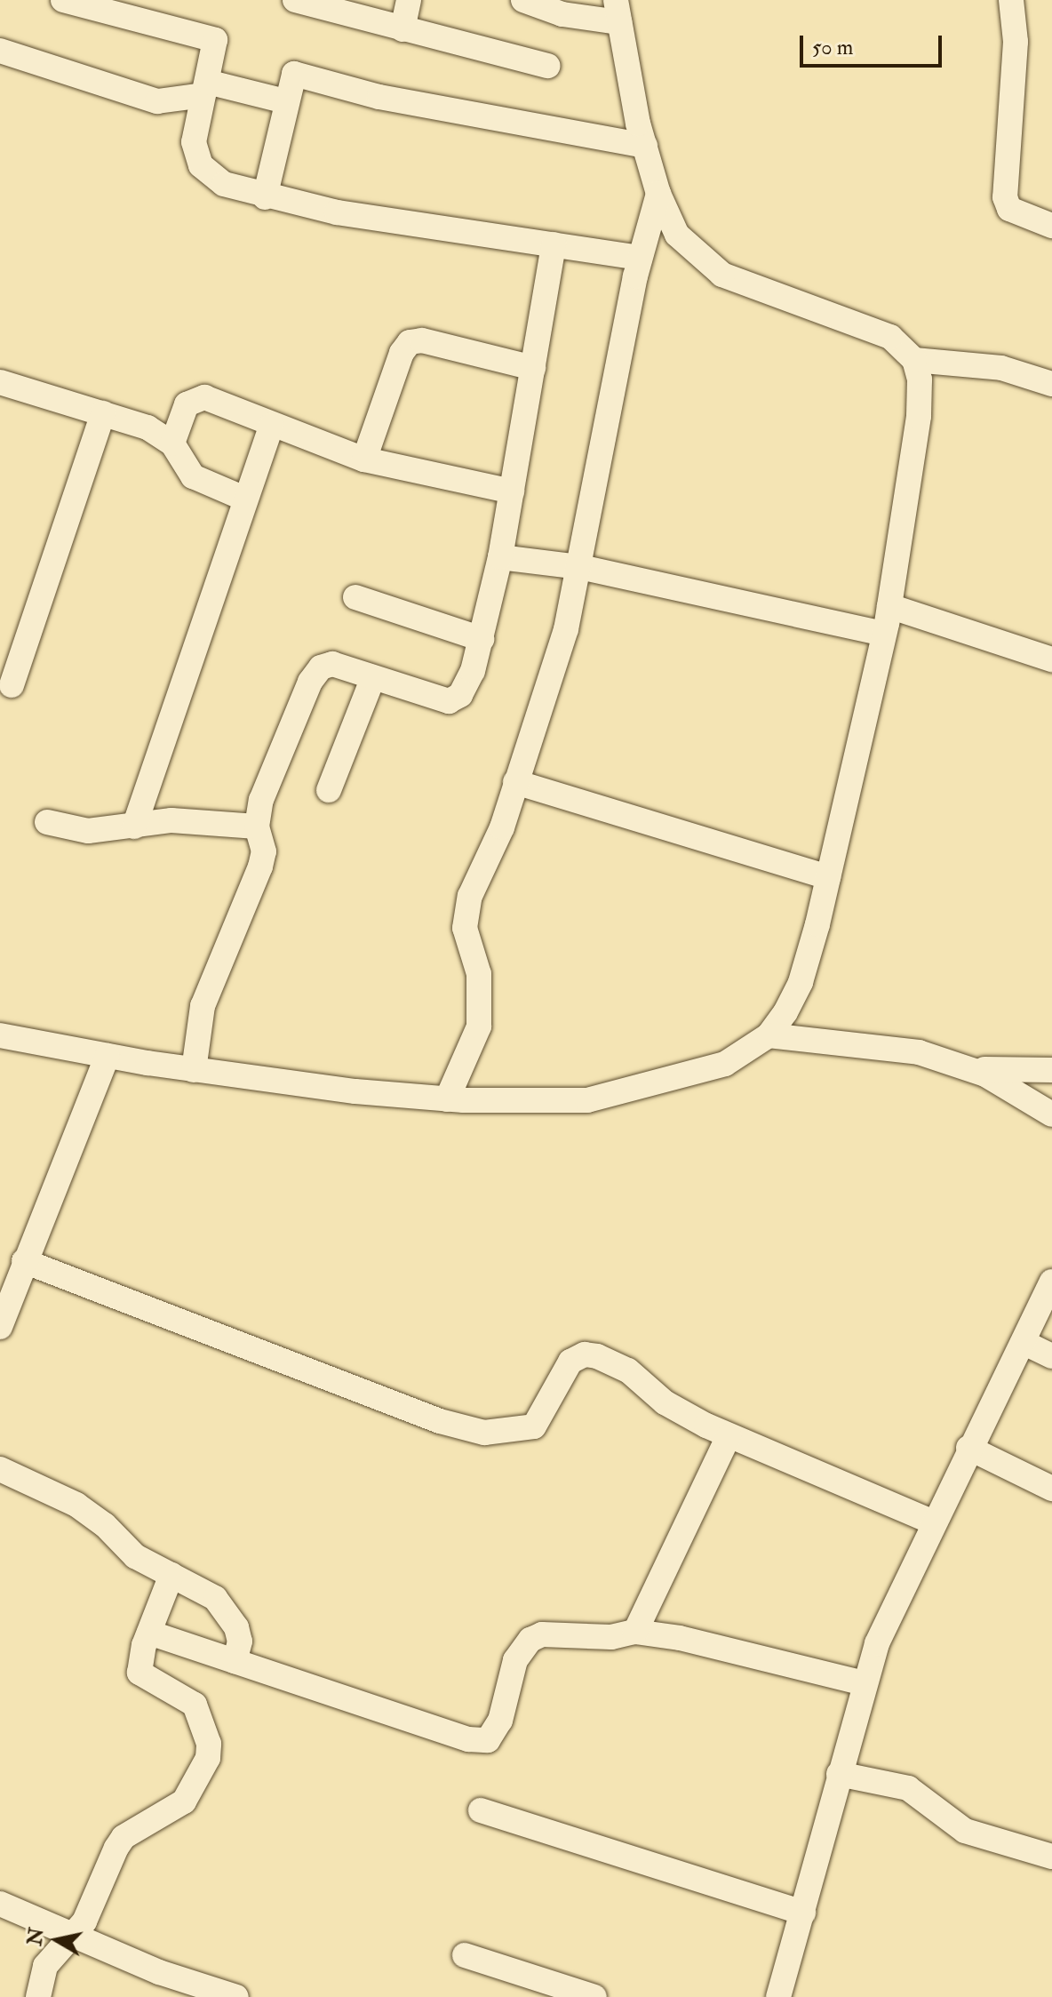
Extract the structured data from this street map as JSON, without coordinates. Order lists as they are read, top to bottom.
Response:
{
  "scale_bar": "50 m",
  "north": "left"
}
